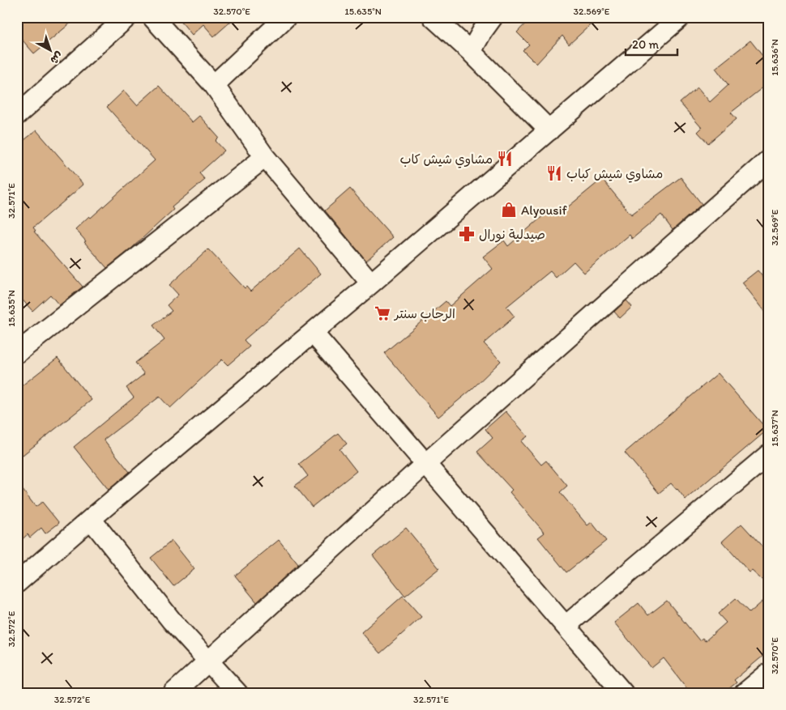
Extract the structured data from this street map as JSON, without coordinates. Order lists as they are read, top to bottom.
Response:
{
  "places": {
    "restaurant": ["مشاوي شيش كاب", "مشاوي شيش كباب"],
    "shop": ["Alyousif"],
    "pharmacy": ["صيدلية نورال"],
    "supermarket": ["الرحاب سنتر"]
  },
  "scale_bar": "20 m",
  "north": "bottom right",
  "coordinates": [
    "32.570°E",
    "15.635°N",
    "32.569°E",
    "15.636°N",
    "32.571°E",
    "15.637°N",
    "32.572°E"
  ]
}
